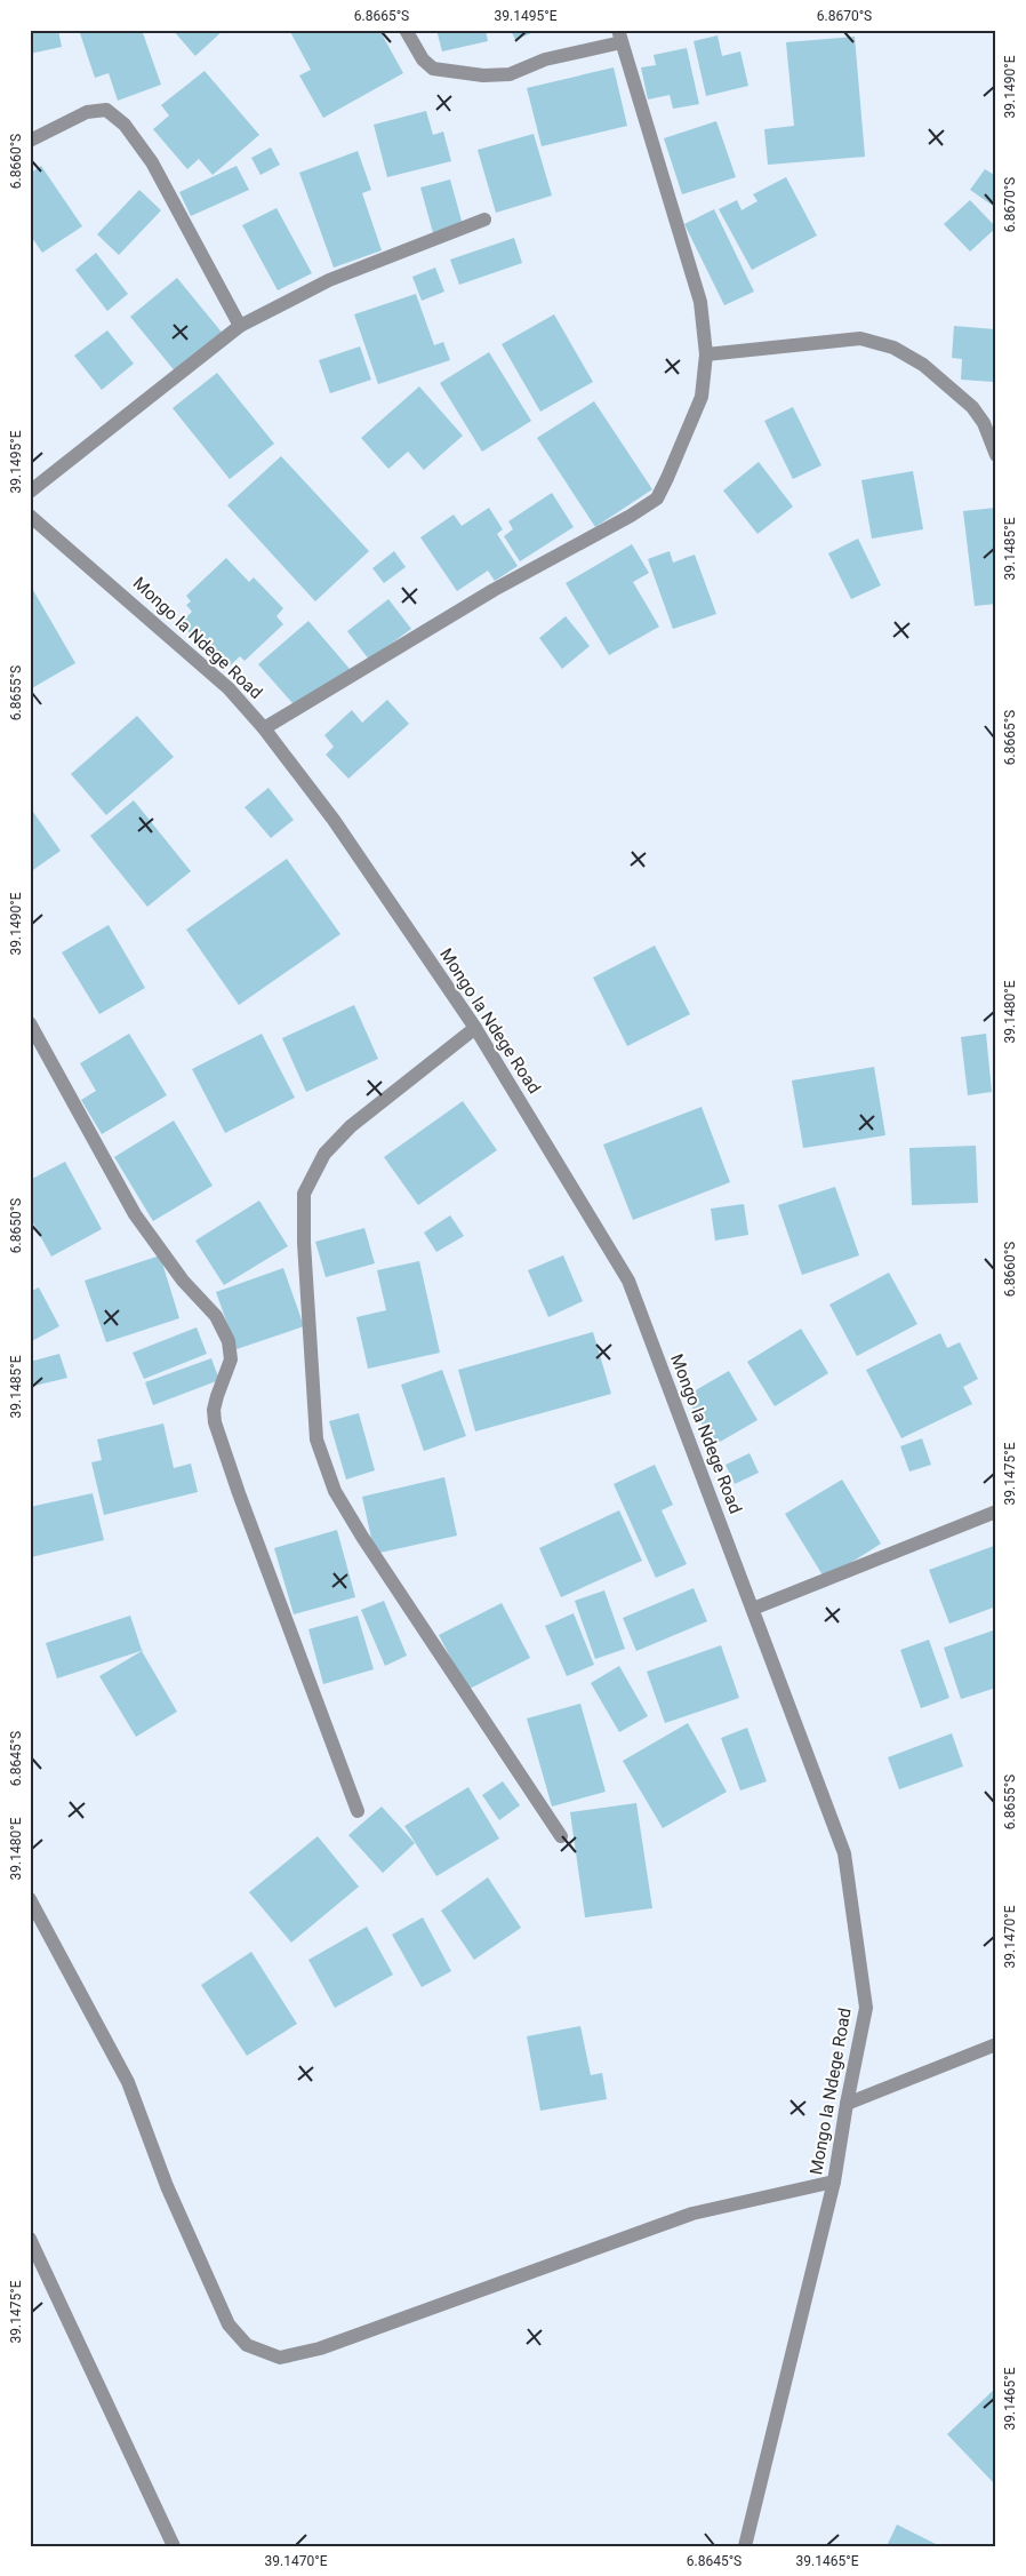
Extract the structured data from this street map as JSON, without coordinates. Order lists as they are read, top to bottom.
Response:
{
  "streets": {
    "street": ["Mongo la Ndege Road"]
  },
  "coordinates": [
    "6.8665°S",
    "39.1495°E",
    "6.8670°S",
    "39.1490°E",
    "6.8660°S",
    "39.1485°E",
    "6.8655°S",
    "39.1480°E",
    "6.8650°S",
    "39.1475°E",
    "6.8645°S",
    "39.1470°E",
    "39.1465°E"
  ]
}
